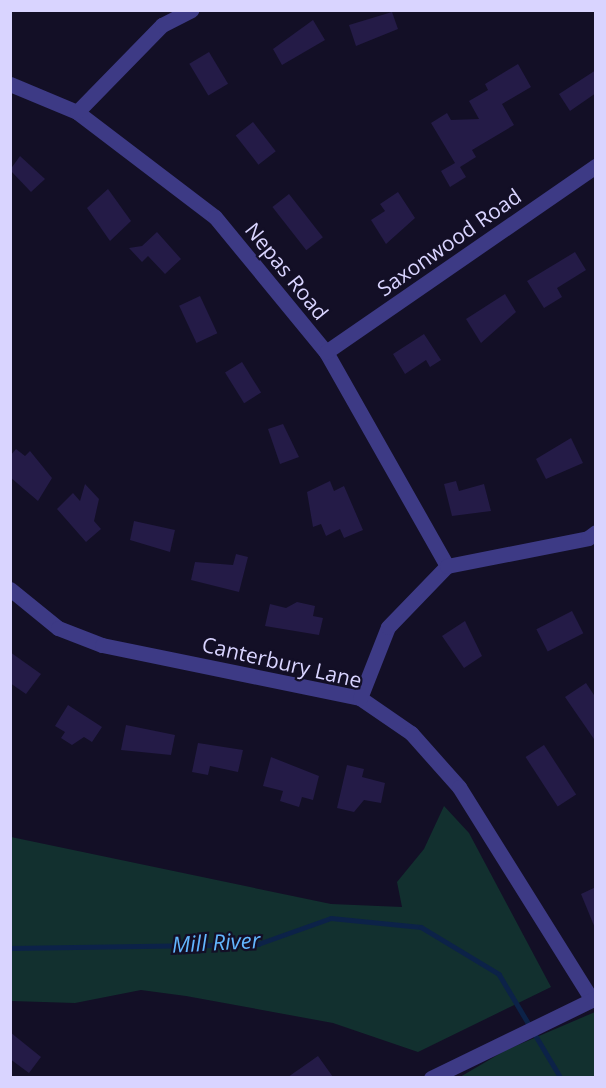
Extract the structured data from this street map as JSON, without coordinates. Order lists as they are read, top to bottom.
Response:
{
  "streets": {
    "street": ["Saxonwood Road", "Nepas Road", "Canterbury Lane"]
  },
  "crossings": [
    ["Saxonwood Road", "Nepas Road"]
  ],
  "water": ["Mill River"]
}
